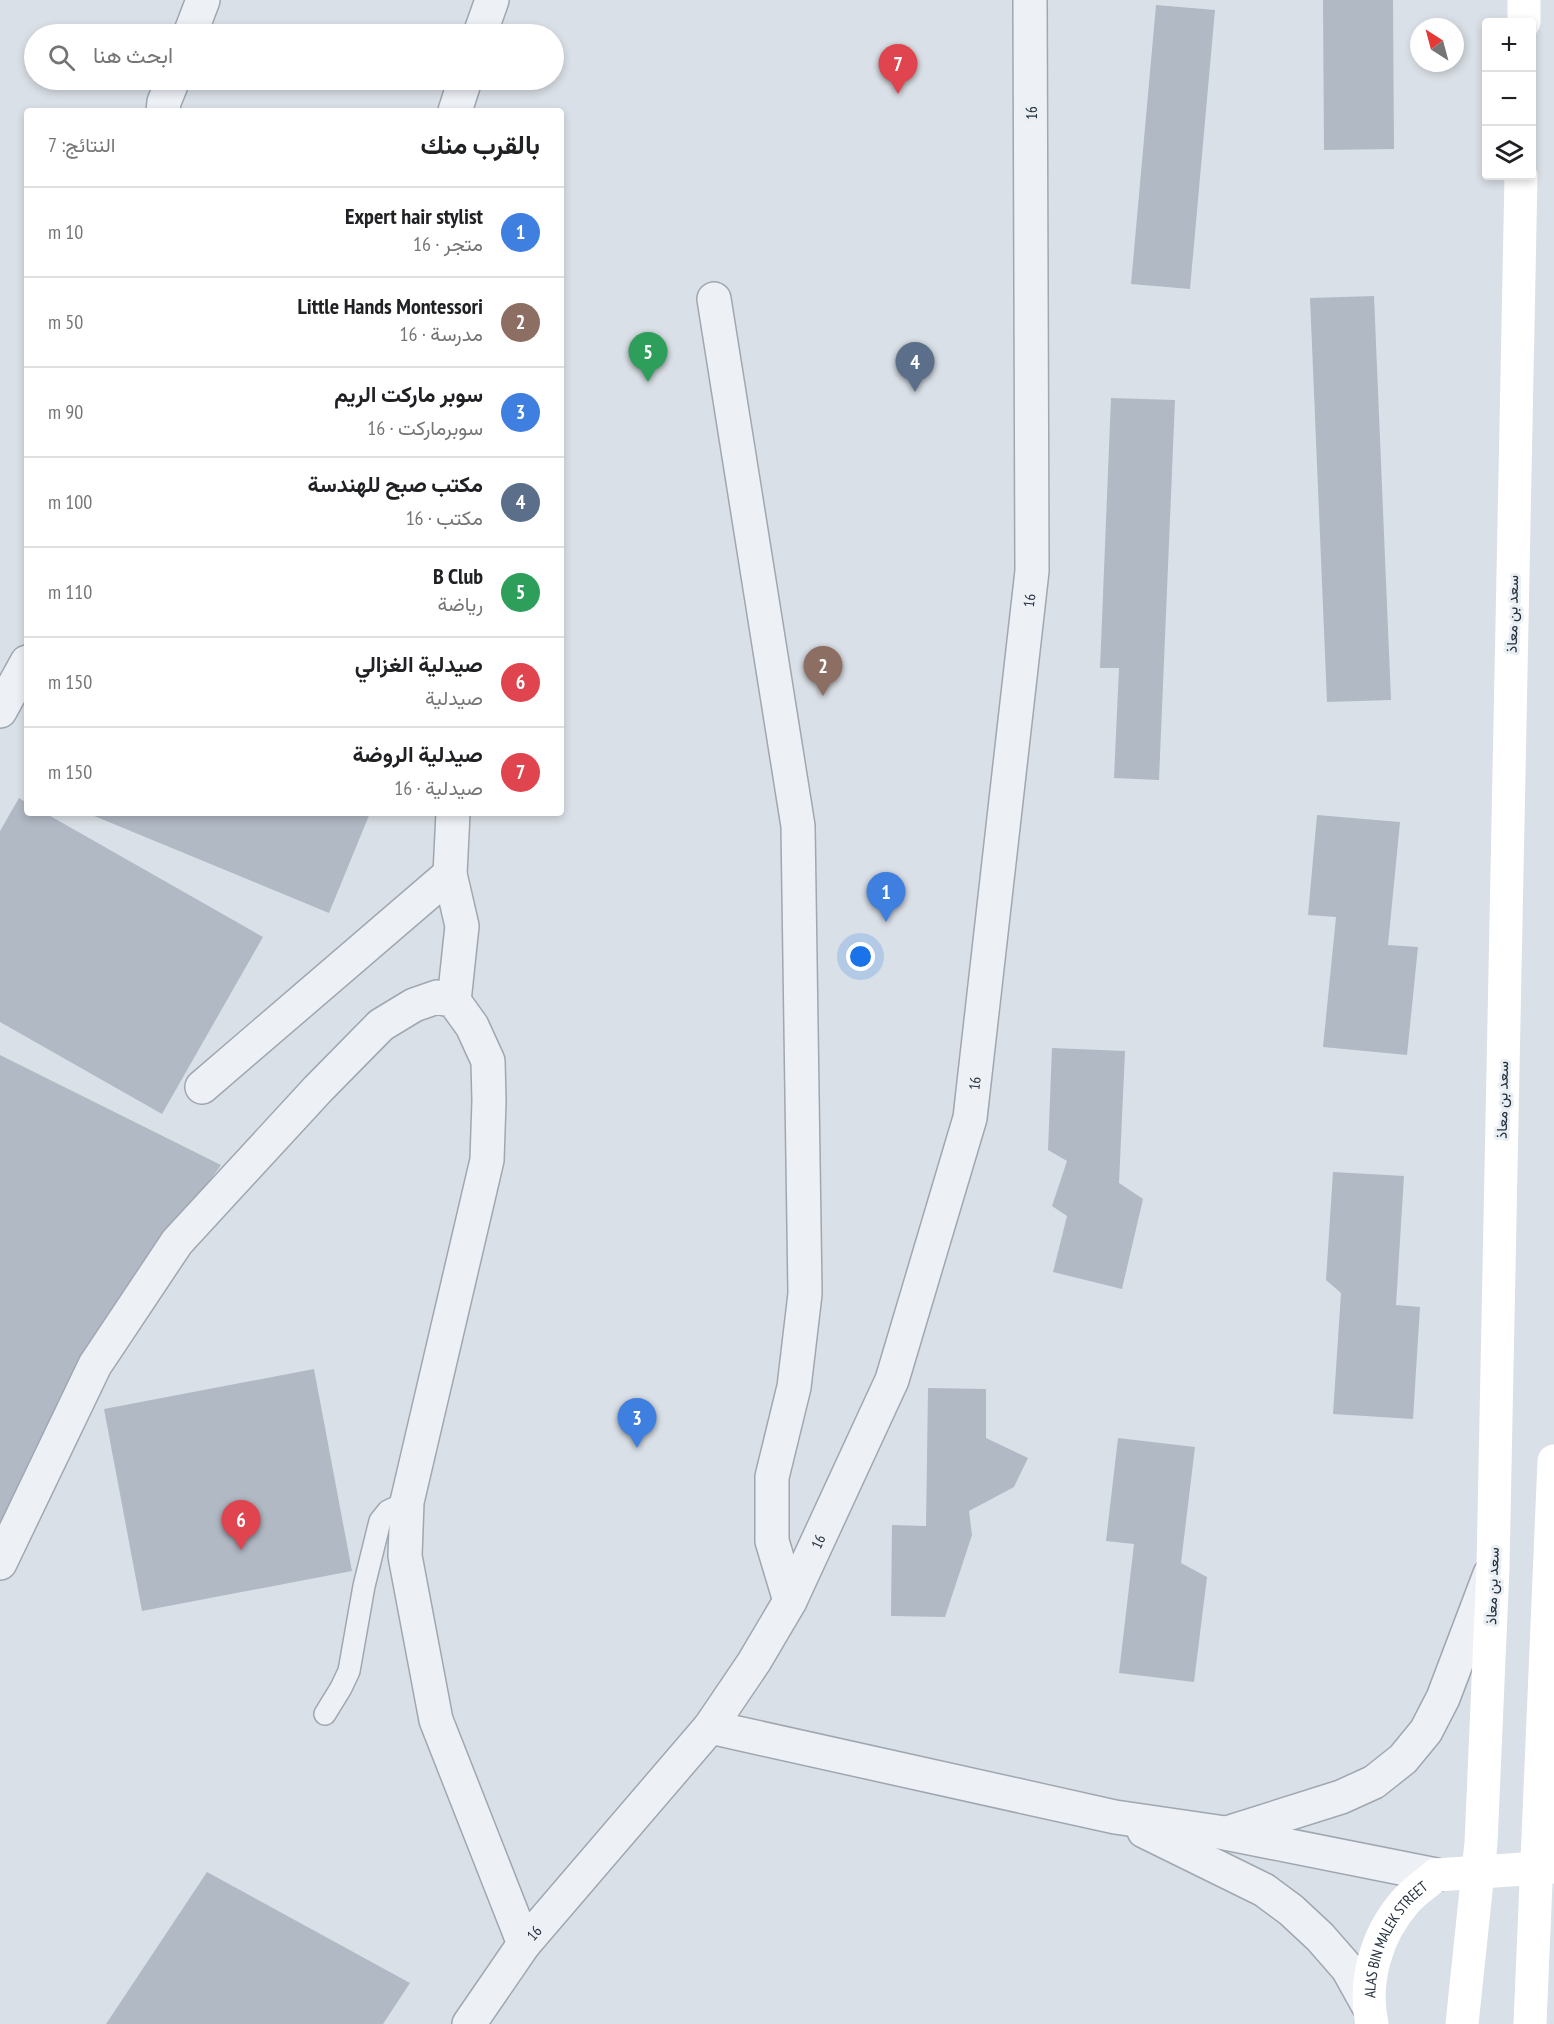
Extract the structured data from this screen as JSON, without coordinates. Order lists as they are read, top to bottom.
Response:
{
  "streets": {
    "main road": ["سعد بن معاذ", "ALAS BIN MALEK STREET"],
    "street": ["16"]
  },
  "north": "top left",
  "page": {
    "map_buttons": ["+", "−"],
    "search": "ابحث هنا",
    "pins": [
      "7",
      "5",
      "4",
      "2",
      "1",
      "3",
      "6"
    ],
    "heading": ["بالقرب منك", "النتائج: 7"],
    "list": [
      {
        "mark": "1",
        "name": "Expert hair stylist",
        "note": "متجر · 16",
        "value": "10 m"
      },
      {
        "mark": "2",
        "name": "Little Hands Montessori",
        "note": "مدرسة · 16",
        "value": "50 m"
      },
      {
        "mark": "3",
        "name": "سوبر ماركت الريم",
        "note": "سوبرماركت · 16",
        "value": "90 m"
      },
      {
        "mark": "4",
        "name": "مكتب صبح للهندسة",
        "note": "مكتب · 16",
        "value": "100 m"
      },
      {
        "mark": "5",
        "name": "B Club",
        "note": "رياضة",
        "value": "110 m"
      },
      {
        "mark": "6",
        "name": "صيدلية الغزالي",
        "note": "صيدلية",
        "value": "150 m"
      },
      {
        "mark": "7",
        "name": "صيدلية الروضة",
        "note": "صيدلية · 16",
        "value": "150 m"
      }
    ]
  }
}
